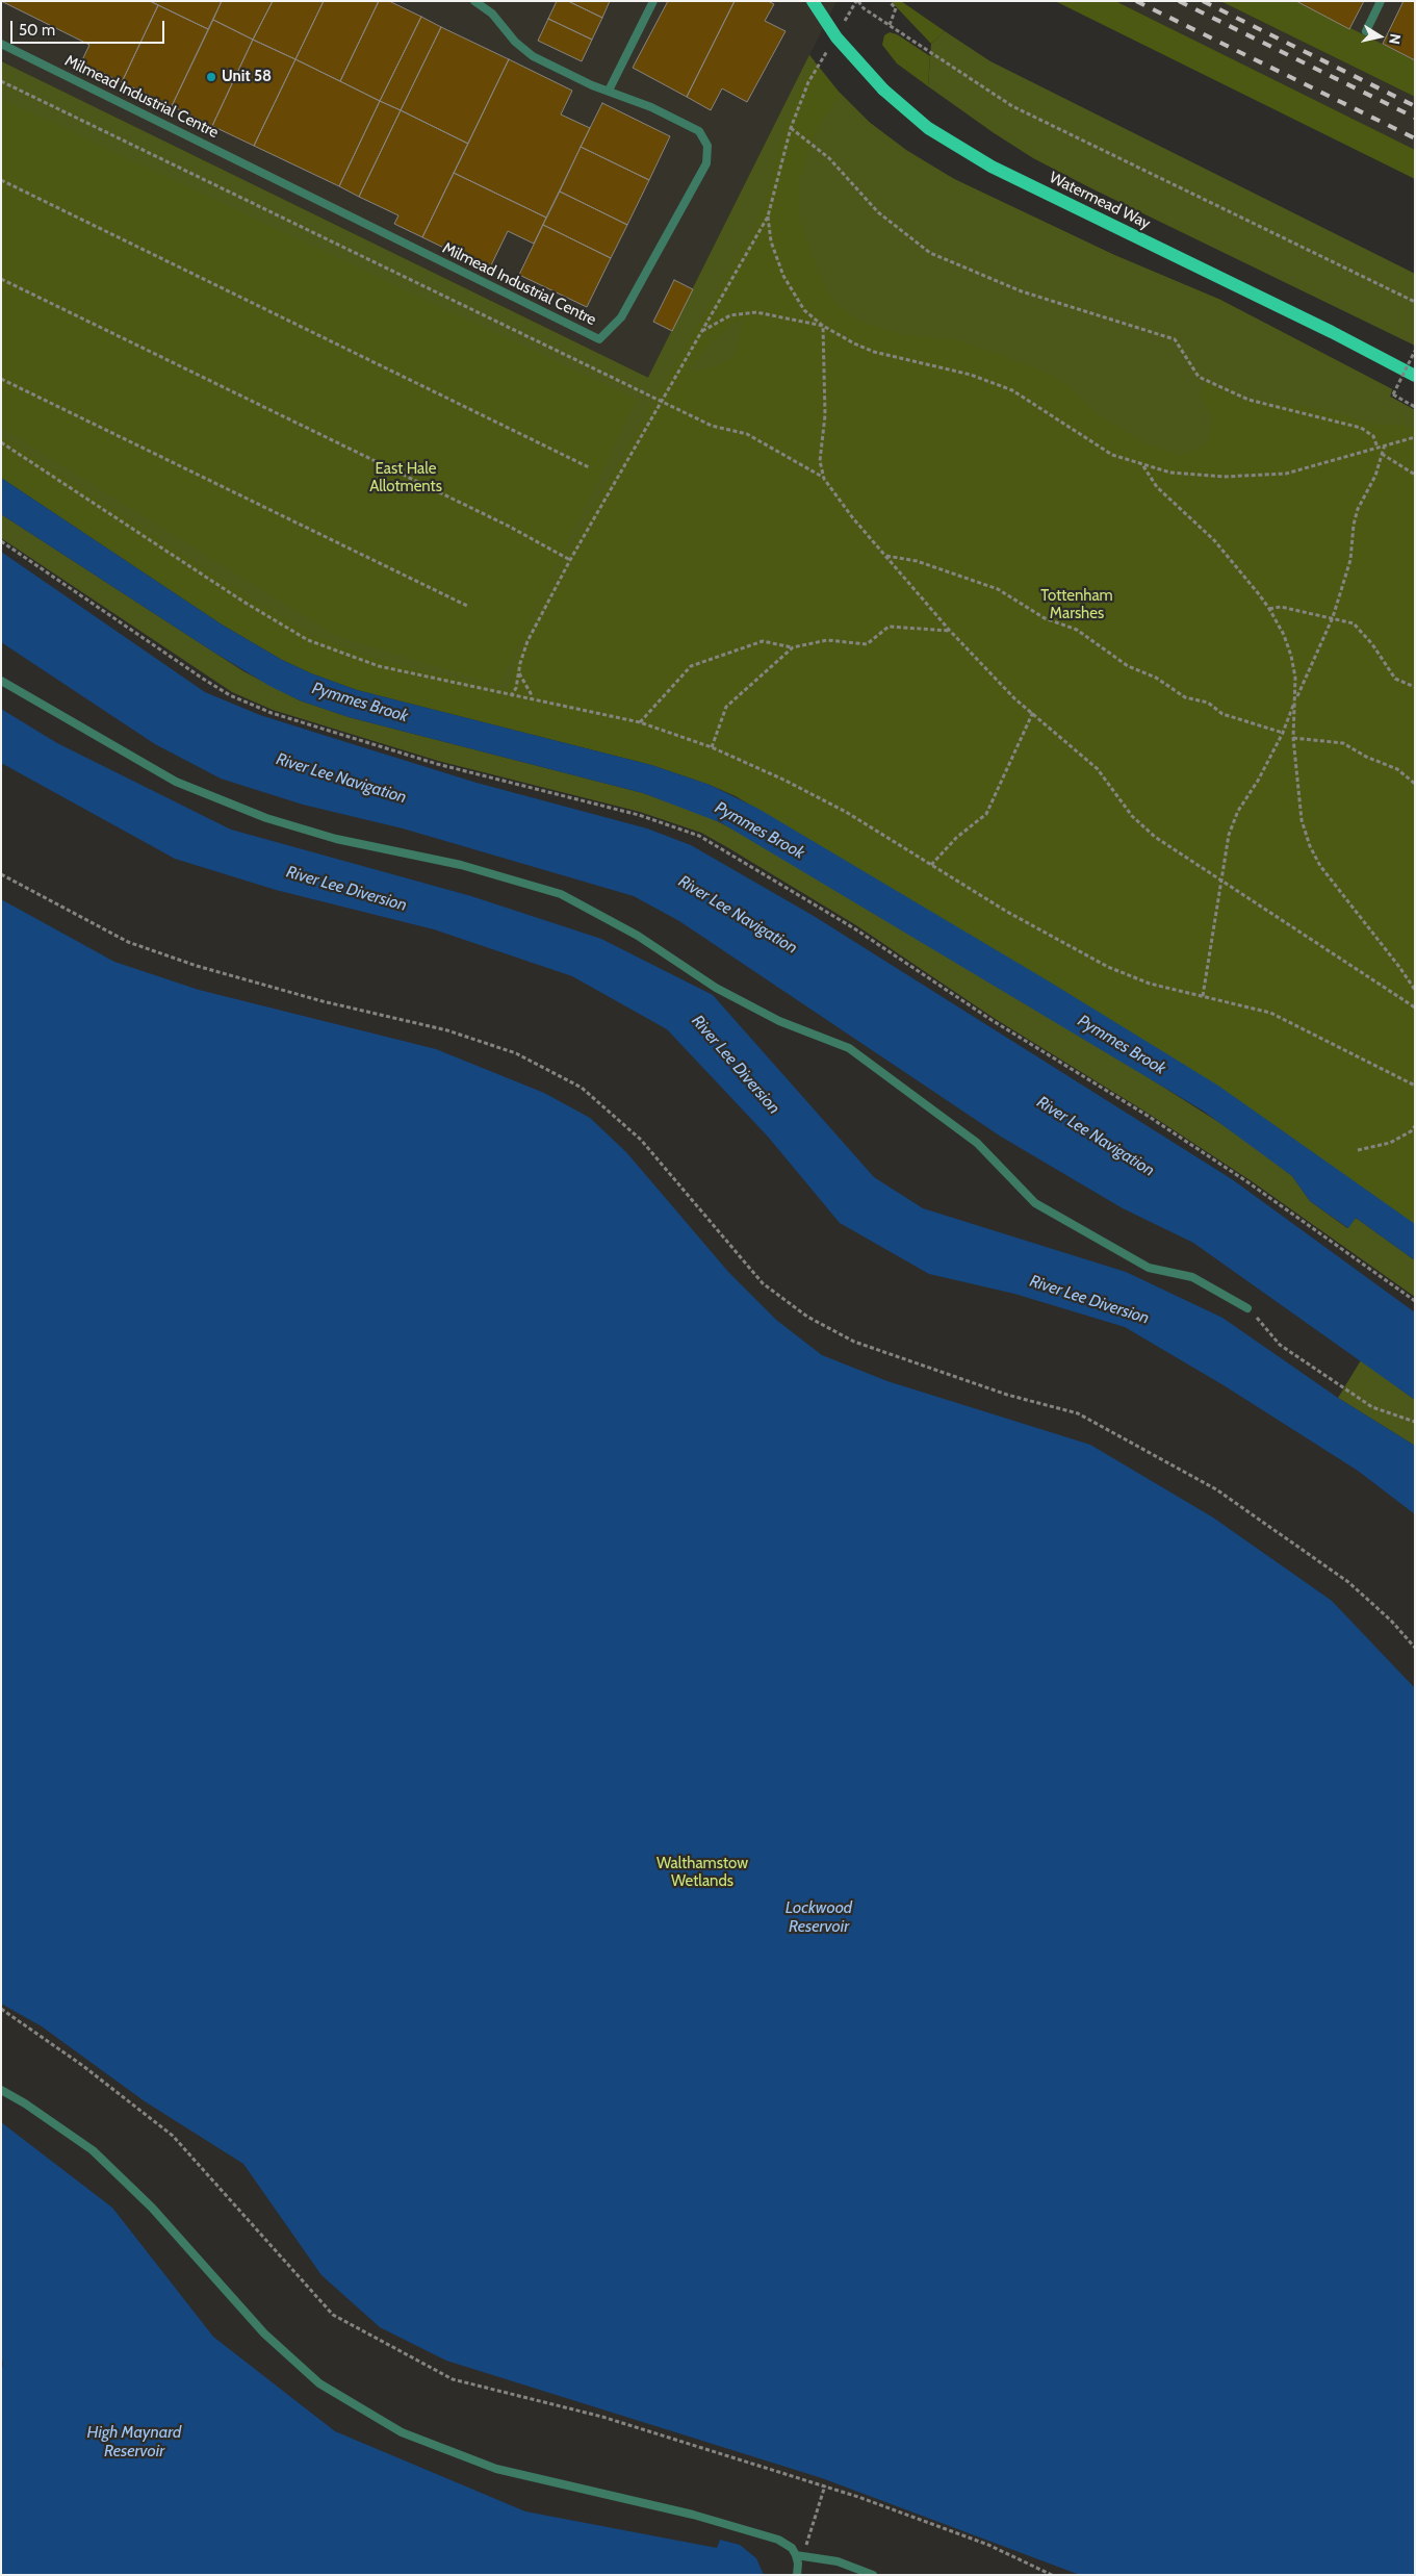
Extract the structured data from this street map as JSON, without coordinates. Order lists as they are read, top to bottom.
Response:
{
  "streets": {
    "main road": ["Watermead Way"],
    "lane": ["Milmead Industrial Centre"]
  },
  "water": [
    "Pymmes Brook",
    "River Lee Navigation",
    "River Lee Diversion",
    "Lockwood Reservoir",
    "High Maynard Reservoir"
  ],
  "parks": ["East Hale Allotments", "Tottenham Marshes", "Walthamstow Wetlands"],
  "places": ["Unit 58"],
  "scale_bar": "50 m",
  "north": "right"
}
